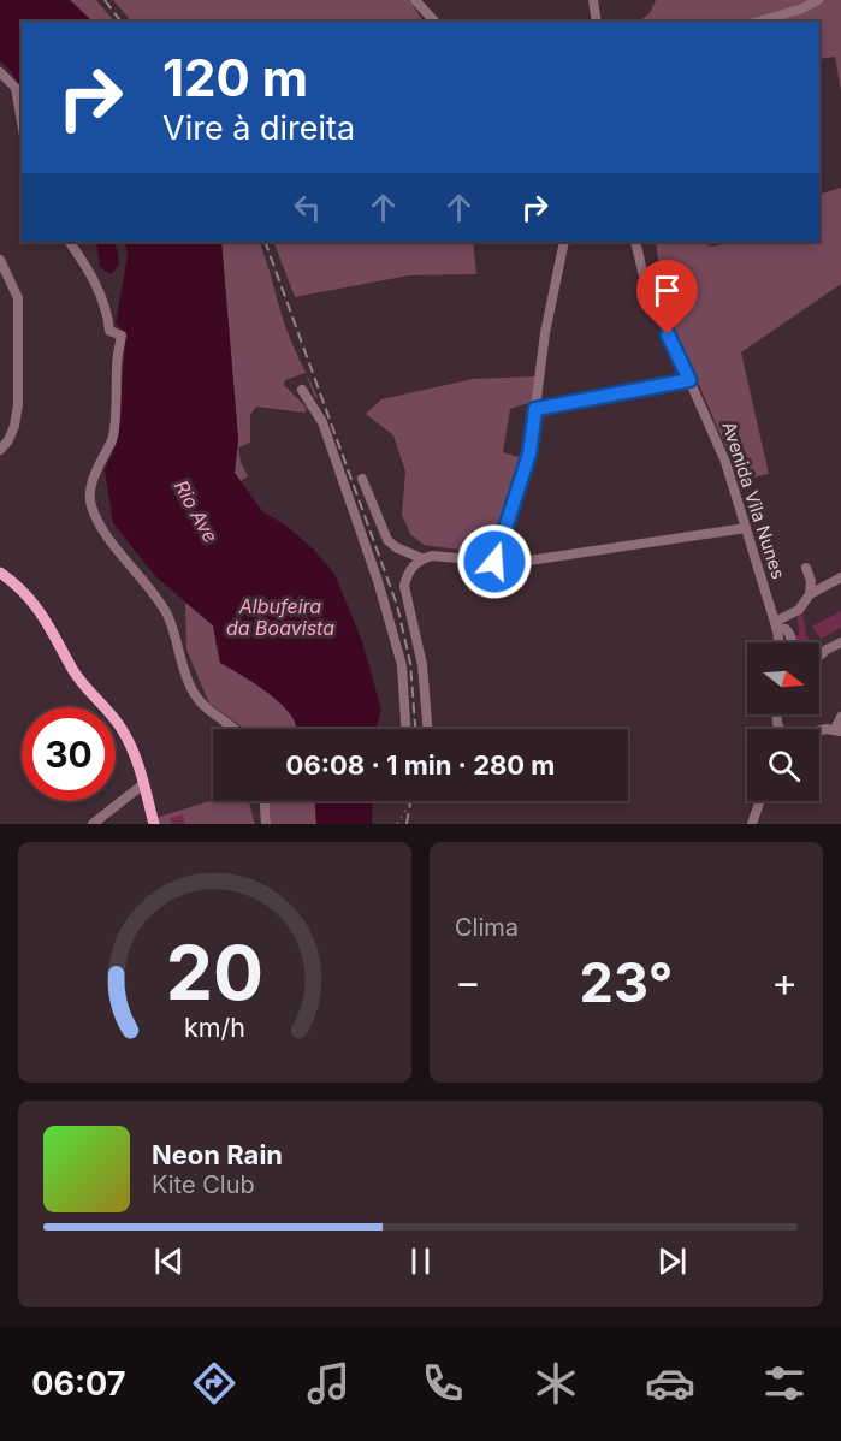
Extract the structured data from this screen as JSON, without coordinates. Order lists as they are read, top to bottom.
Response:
{
  "streets": {
    "street": ["Avenida Vila Nunes"]
  },
  "water": ["Rio Ave", "Albufeira da Boavista"],
  "north": "right",
  "page": {
    "turn": ["120 m", "Vire à direita"],
    "limit": "30",
    "trip": "06:08 · 1 min · 280 m",
    "tile": "Clima",
    "heat": ["−", "23°", "+"],
    "song": ["Neon Rain", "Kite Club"],
    "tabs": "06:07",
    "gauge": ["20", "km/h"]
  }
}
